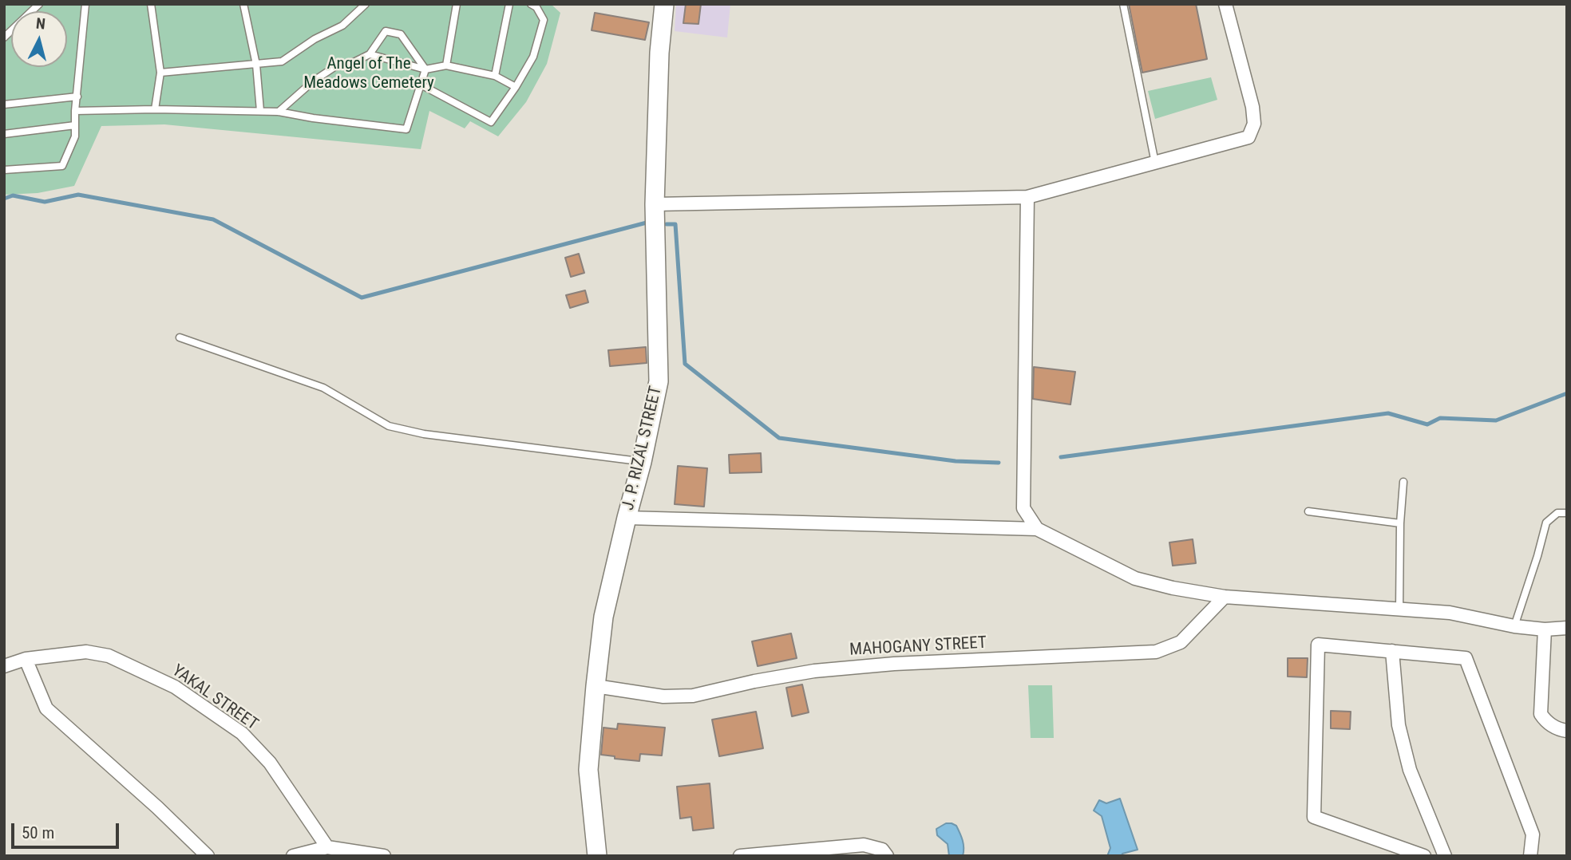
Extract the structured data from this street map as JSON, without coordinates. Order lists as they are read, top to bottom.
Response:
{
  "streets": {
    "main road": ["J. P. RIZAL STREET"],
    "street": ["MAHOGANY STREET", "YAKAL STREET"]
  },
  "crossings": [
    ["J. P. RIZAL STREET", "MAHOGANY STREET"]
  ],
  "parks": ["Angel of The Meadows Cemetery"],
  "scale_bar": "50 m",
  "north": "top"
}
